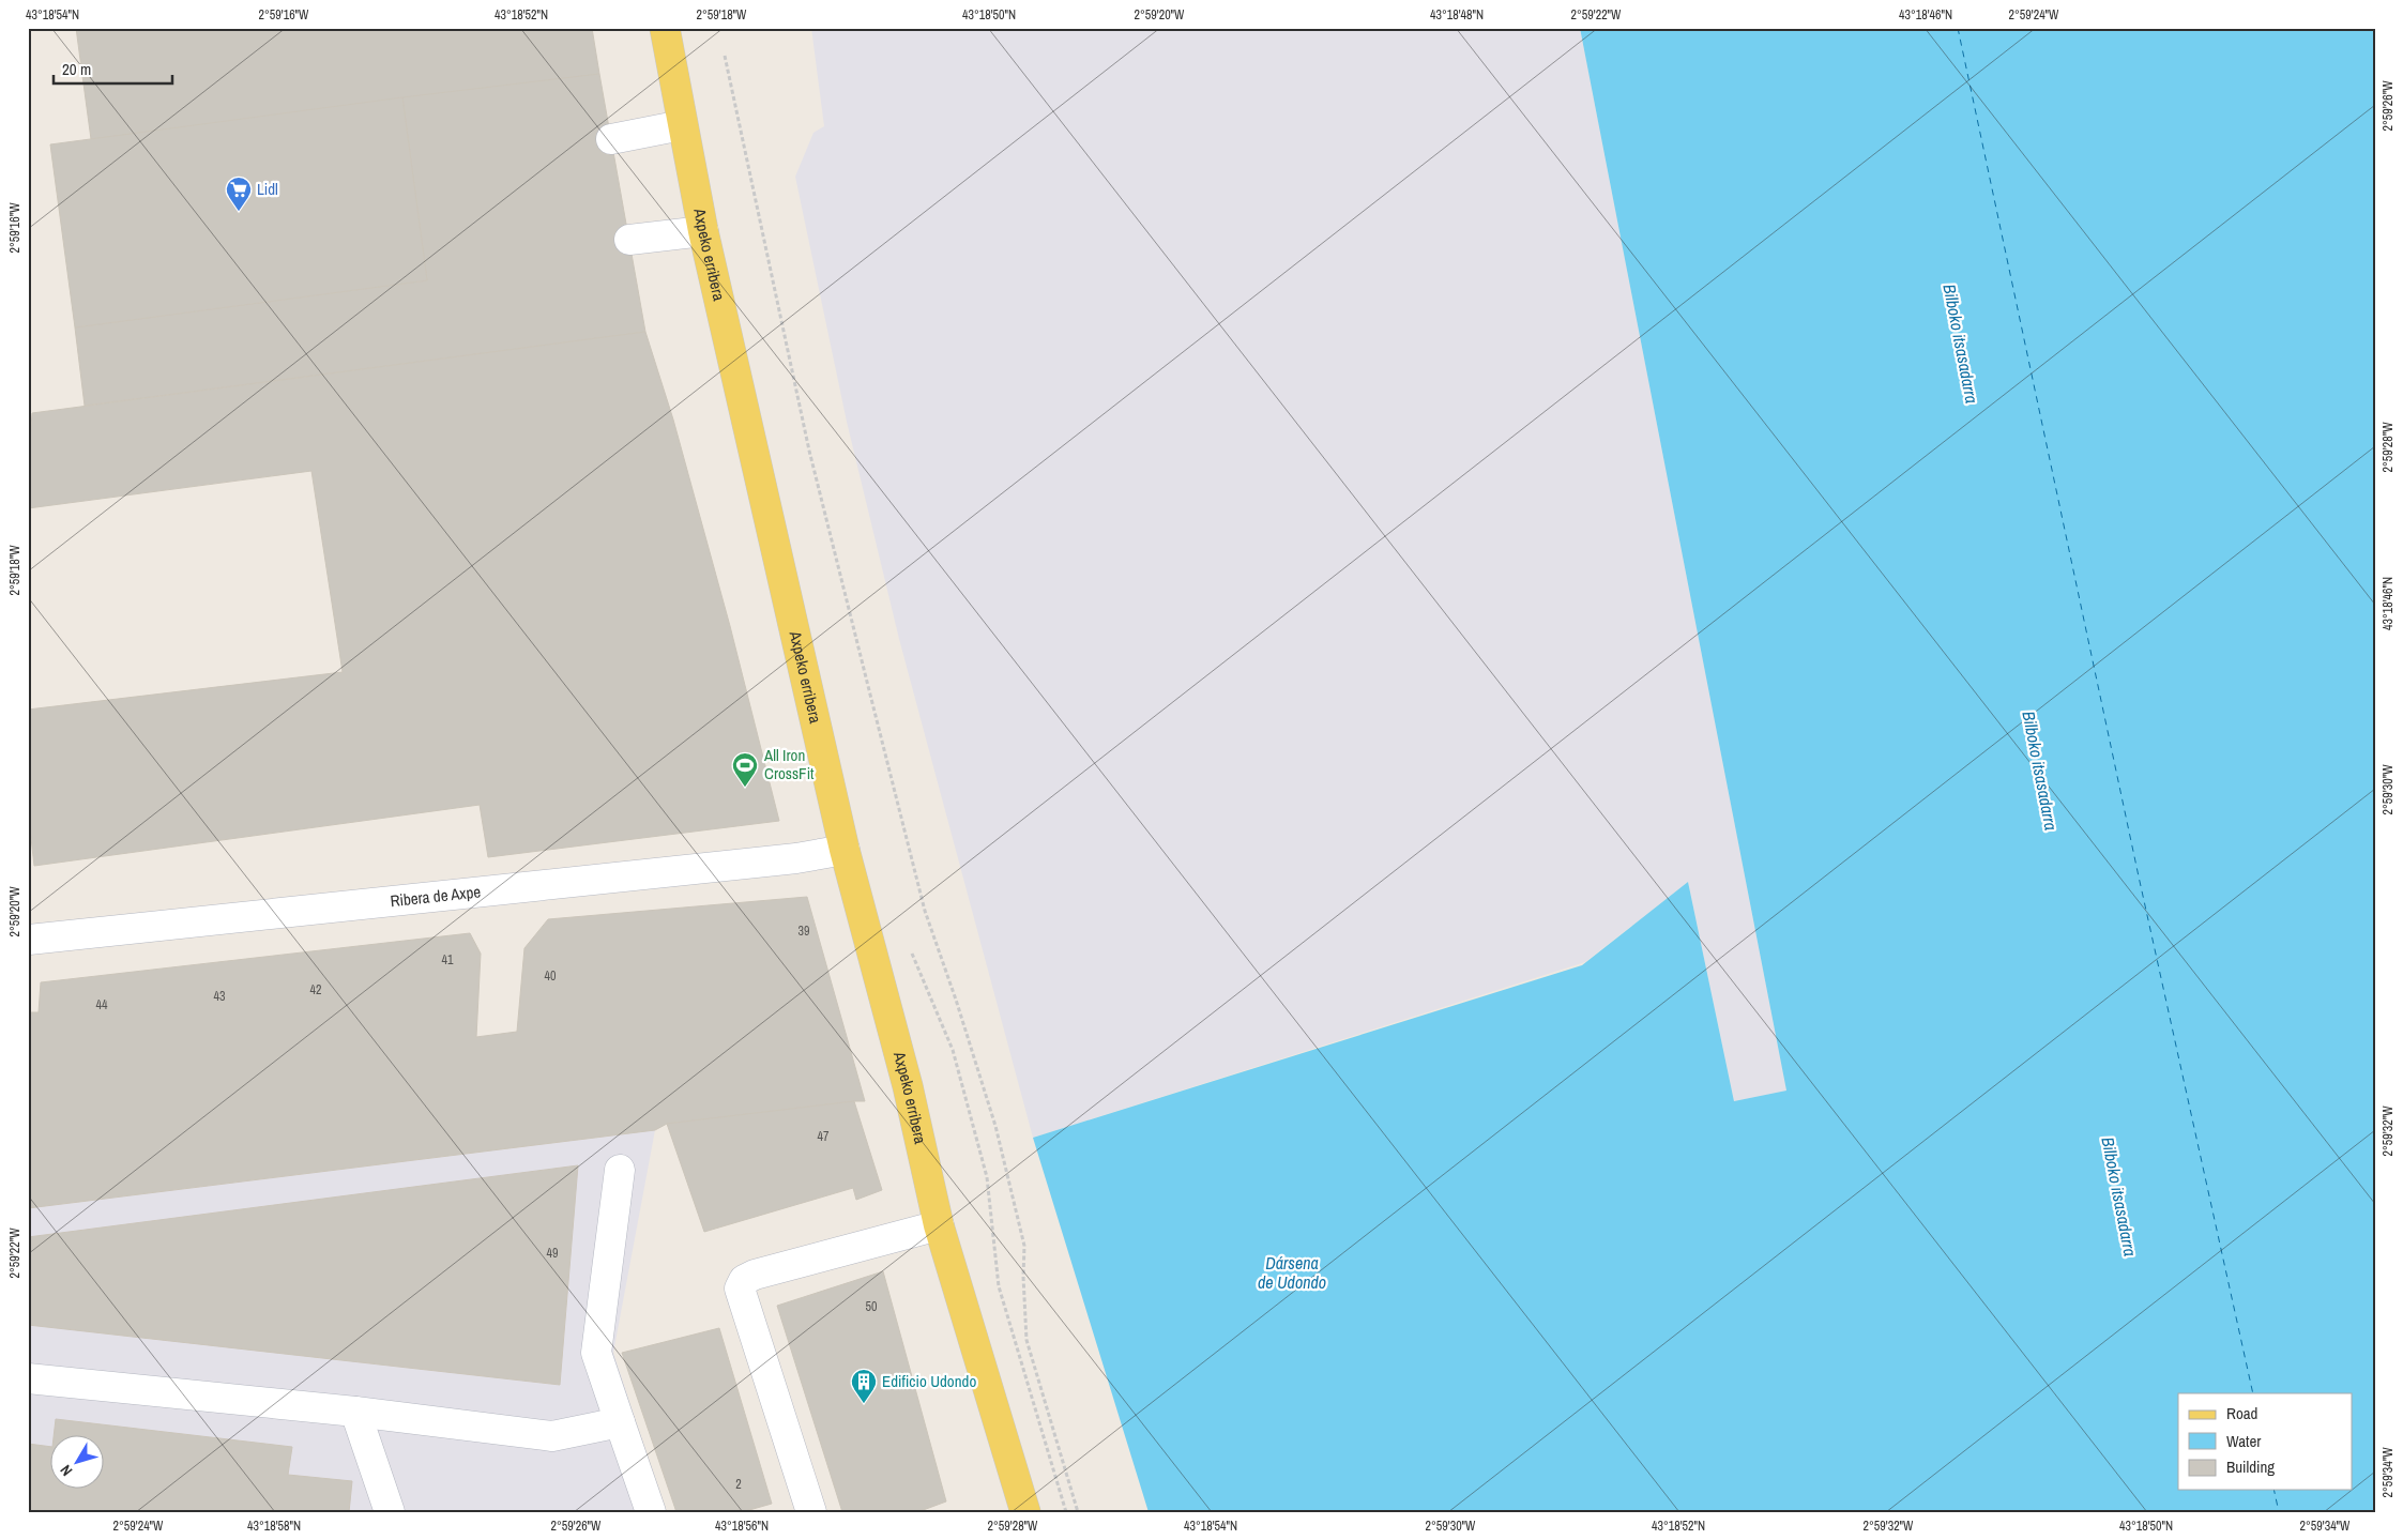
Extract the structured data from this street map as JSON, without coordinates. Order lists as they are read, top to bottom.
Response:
{
  "streets": {
    "main road": ["Axpeko erribera"],
    "street": ["Ribera de Axpe"]
  },
  "crossings": [
    ["Axpeko erribera", "Ribera de Axpe"]
  ],
  "water": ["Bilboko itsasadarra", "Dársena de Udondo"],
  "places": {
    "supermarket": ["Lidl"],
    "sports": ["All Iron CrossFit"],
    "building": ["Edificio Udondo"]
  },
  "house_numbers": [
    "39",
    "41",
    "40",
    "42",
    "43",
    "44",
    "47",
    "49",
    "50",
    "2"
  ],
  "legend": ["Road", "Water", "Building"],
  "scale_bar": "20 m",
  "north": "bottom left",
  "coordinates": [
    "43°18'54\"N",
    "2°59'16\"W",
    "43°18'52\"N",
    "2°59'18\"W",
    "43°18'50\"N",
    "2°59'20\"W",
    "43°18'48\"N",
    "2°59'22\"W",
    "43°18'46\"N",
    "2°59'24\"W",
    "2°59'26\"W",
    "2°59'28\"W",
    "2°59'30\"W",
    "2°59'32\"W",
    "2°59'34\"W",
    "43°18'58\"N",
    "43°18'56\"N"
  ]
}
